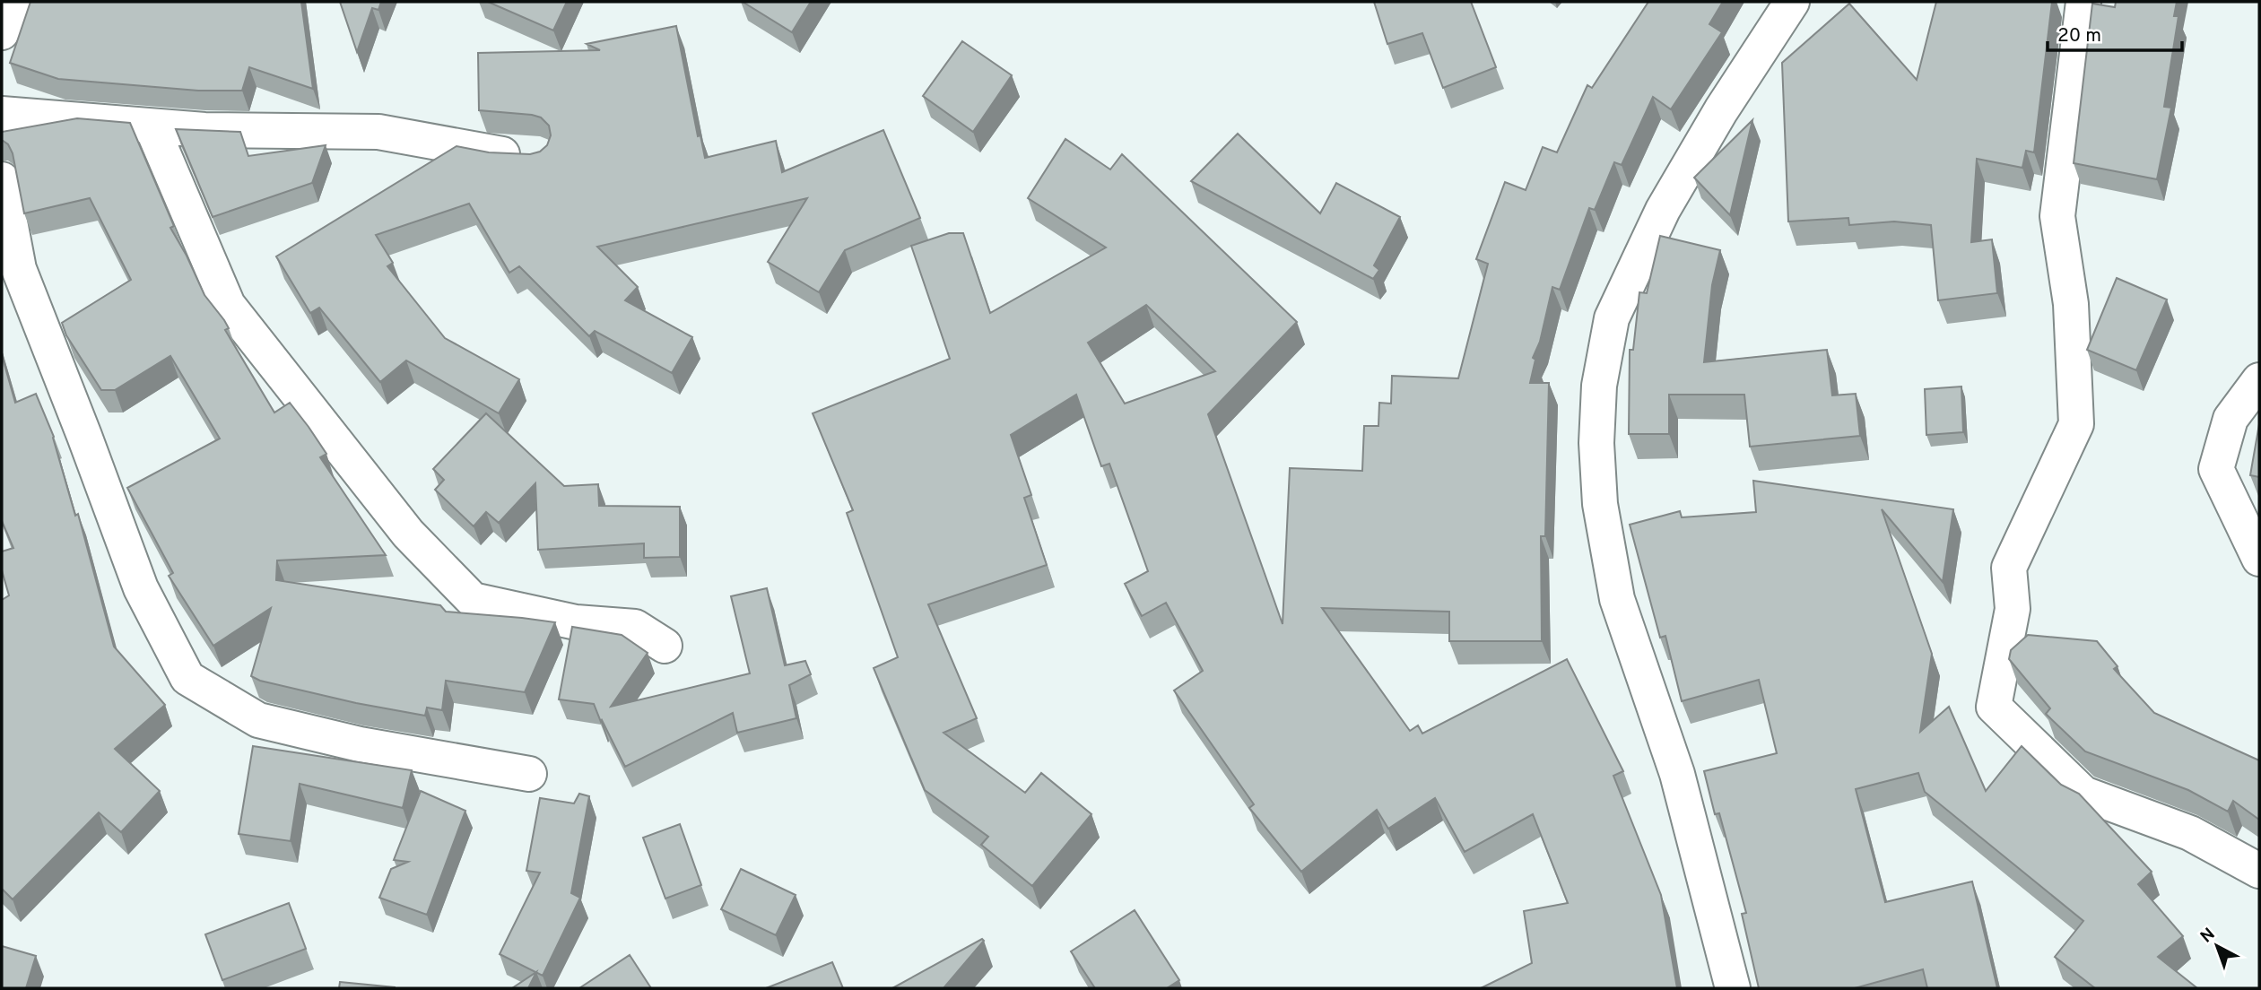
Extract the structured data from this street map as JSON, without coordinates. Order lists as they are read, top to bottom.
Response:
{
  "scale_bar": "20 m",
  "north": "top left"
}
